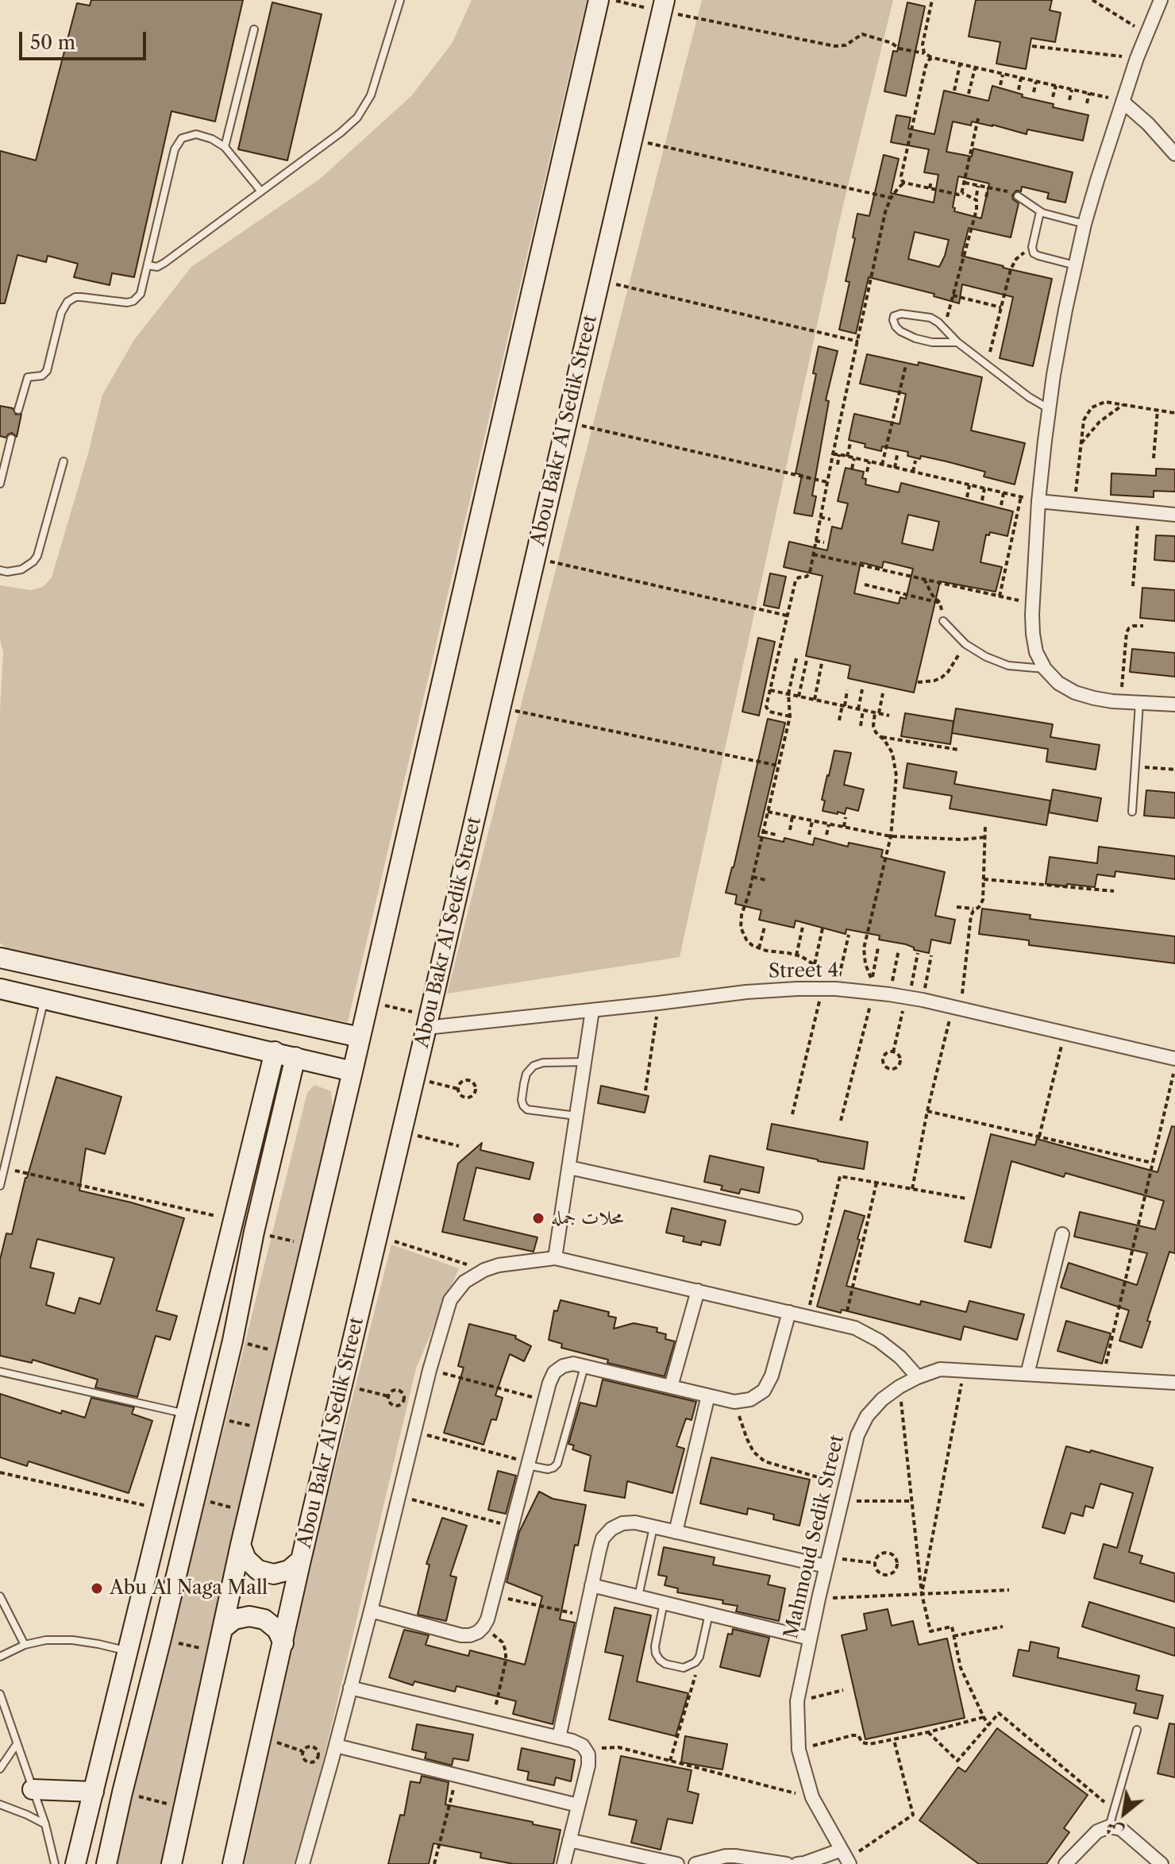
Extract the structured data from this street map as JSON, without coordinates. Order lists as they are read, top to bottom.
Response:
{
  "streets": {
    "main road": ["Abou Bakr Al Sedik Street"],
    "street": ["Street 4", "Mahmoud Sedik Street"]
  },
  "crossings": [
    ["Abou Bakr Al Sedik Street", "Street 4"]
  ],
  "places": ["محلات جمله", "Abu Al Naga Mall"],
  "scale_bar": "50 m",
  "north": "bottom left"
}
